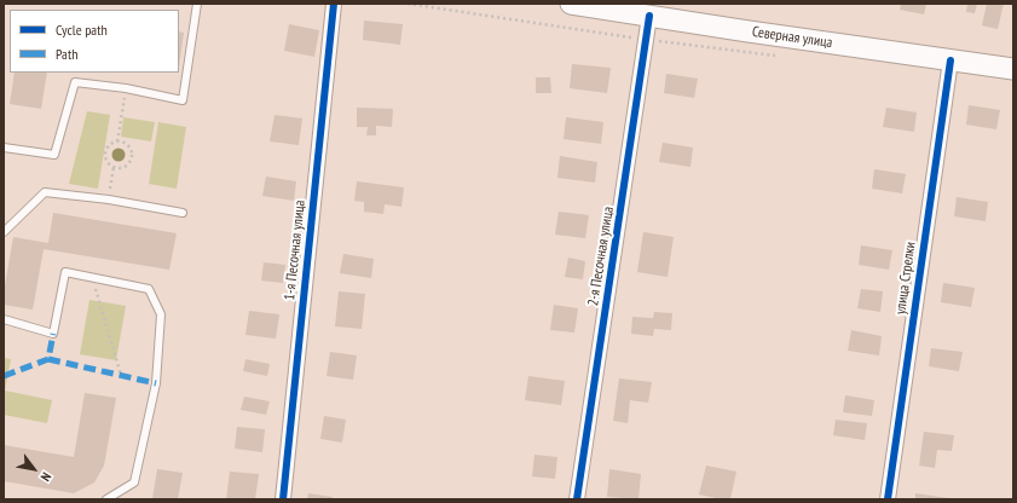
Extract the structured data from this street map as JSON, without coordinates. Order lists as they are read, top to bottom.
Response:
{
  "streets": {
    "main road": ["Северная улица"],
    "street": ["1-я Песочная улица", "2-я Песочная улица", "улица Стрелки"]
  },
  "crossings": [
    ["Северная улица", "2-я Песочная улица"],
    ["Северная улица", "улица Стрелки"]
  ],
  "legend": ["Cycle path", "Path"],
  "north": "bottom right"
}
